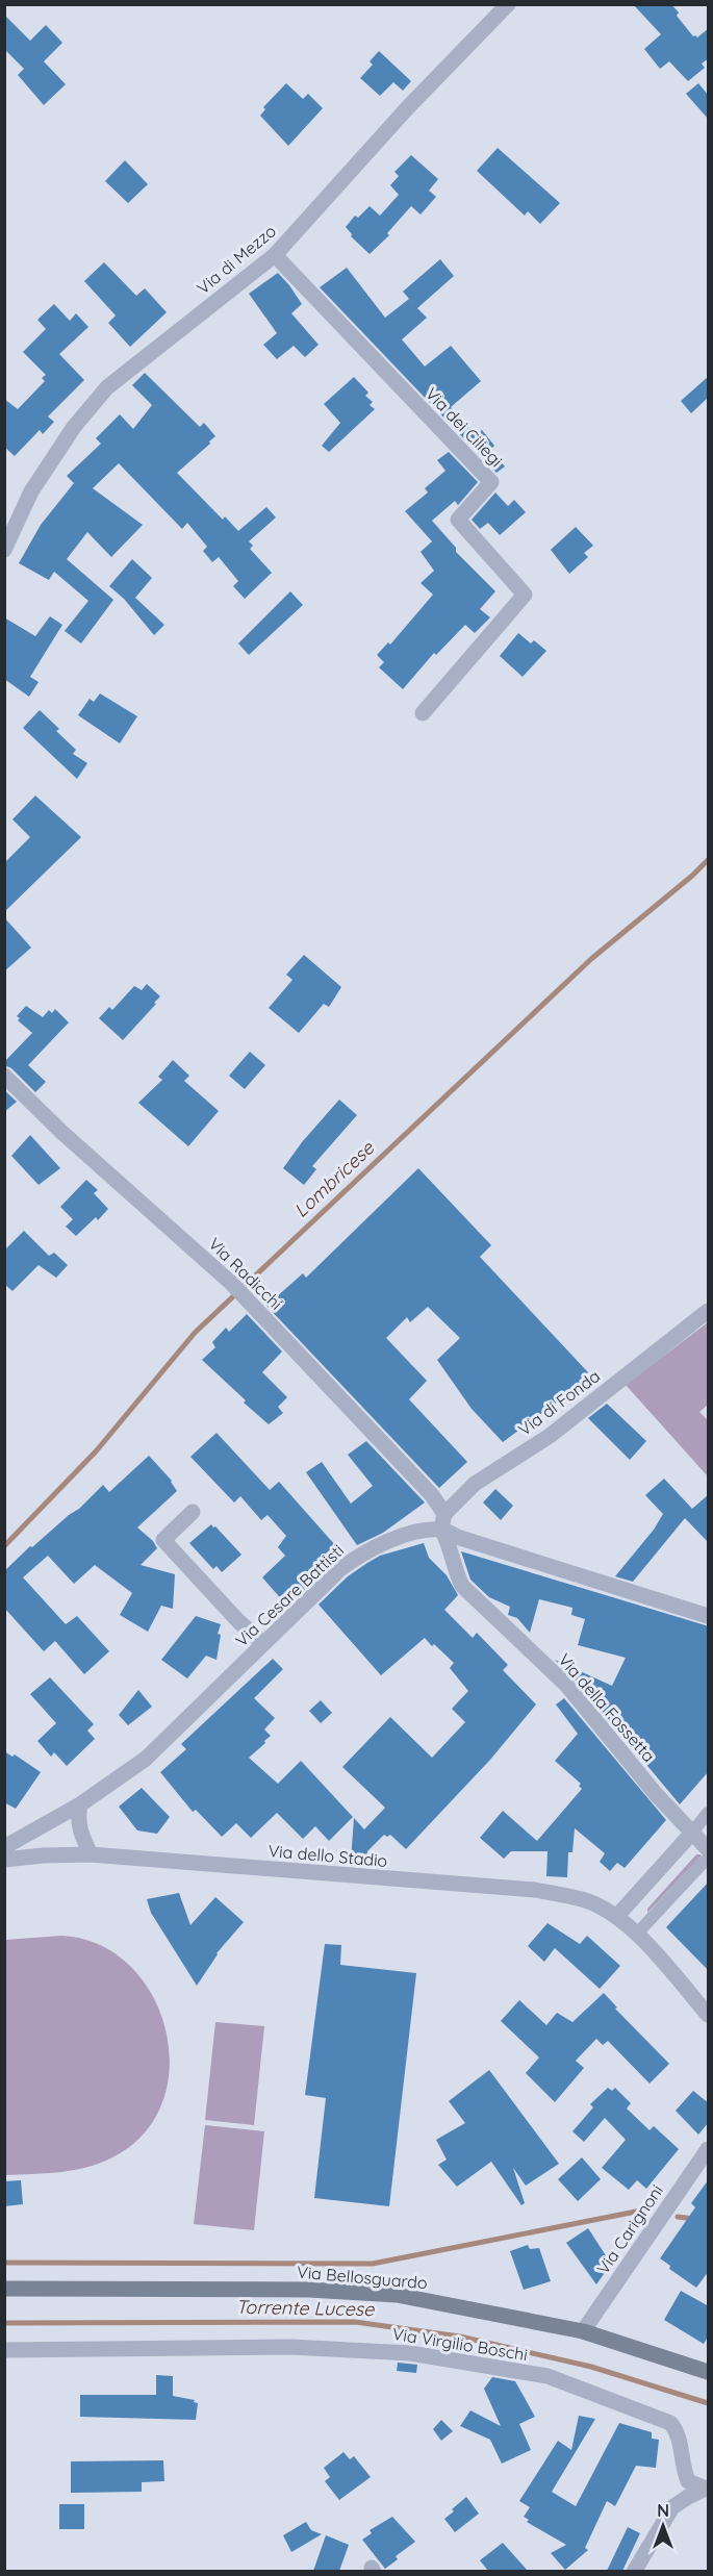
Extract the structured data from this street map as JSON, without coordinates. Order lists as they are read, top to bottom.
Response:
{
  "streets": {
    "main road": ["Via Bellosguardo"],
    "street": [
      "Via di Mezzo",
      "Via dei Ciliegi",
      "Via Radicchi",
      "Via di Fonda",
      "Via Cesare Battisti",
      "Via della Fossetta",
      "Via dello Stadio",
      "Via Carignoni",
      "Via Virgilio Boschi"
    ]
  },
  "crossings": [
    ["Via di Mezzo", "Via dei Ciliegi"],
    ["Via Radicchi", "Via di Fonda"],
    ["Via Radicchi", "Via Cesare Battisti"],
    ["Via Radicchi", "Via della Fossetta"],
    ["Via di Fonda", "Via Cesare Battisti"],
    ["Via di Fonda", "Via della Fossetta"],
    ["Via Cesare Battisti", "Via della Fossetta"],
    ["Via Carignoni", "Via Bellosguardo"]
  ],
  "water": ["Lombricese", "Torrente Lucese"],
  "north": "top"
}
